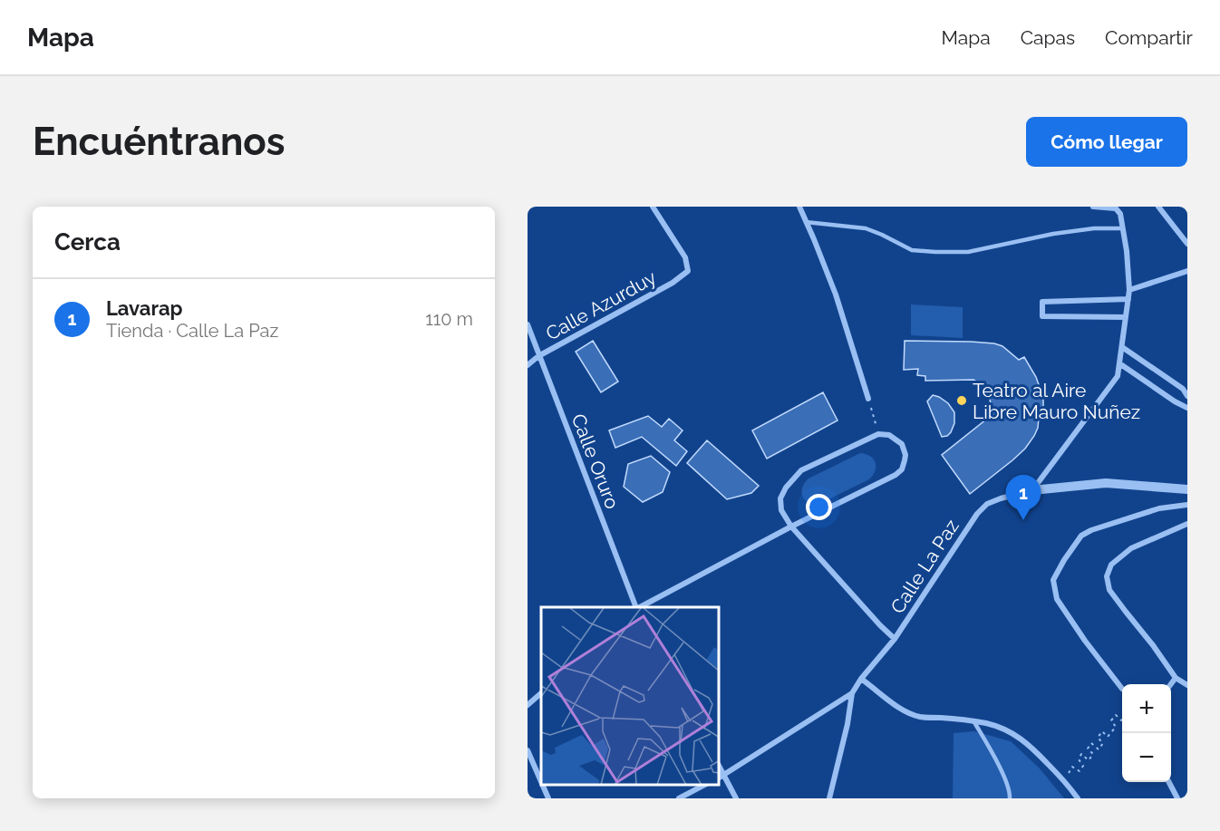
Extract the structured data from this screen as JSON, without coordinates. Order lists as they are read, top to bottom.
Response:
{
  "streets": {
    "street": ["Calle Azurduy", "Calle Oruro", "Calle La Paz"]
  },
  "crossings": [
    ["Calle Azurduy", "Calle Oruro"]
  ],
  "places": ["Teatro al Aire Libre Mauro Nuñez"],
  "page": {
    "header": "Mapa",
    "nav": ["Mapa", "Capas", "Compartir"],
    "buttons": "Cómo llegar",
    "title": "Encuéntranos",
    "heading": "Cerca",
    "list": [
      {
        "mark": "1",
        "name": "Lavarap",
        "note": "Tienda · Calle La Paz",
        "value": "110 m"
      }
    ],
    "pins": "1",
    "map_buttons": ["+", "−"]
  }
}
